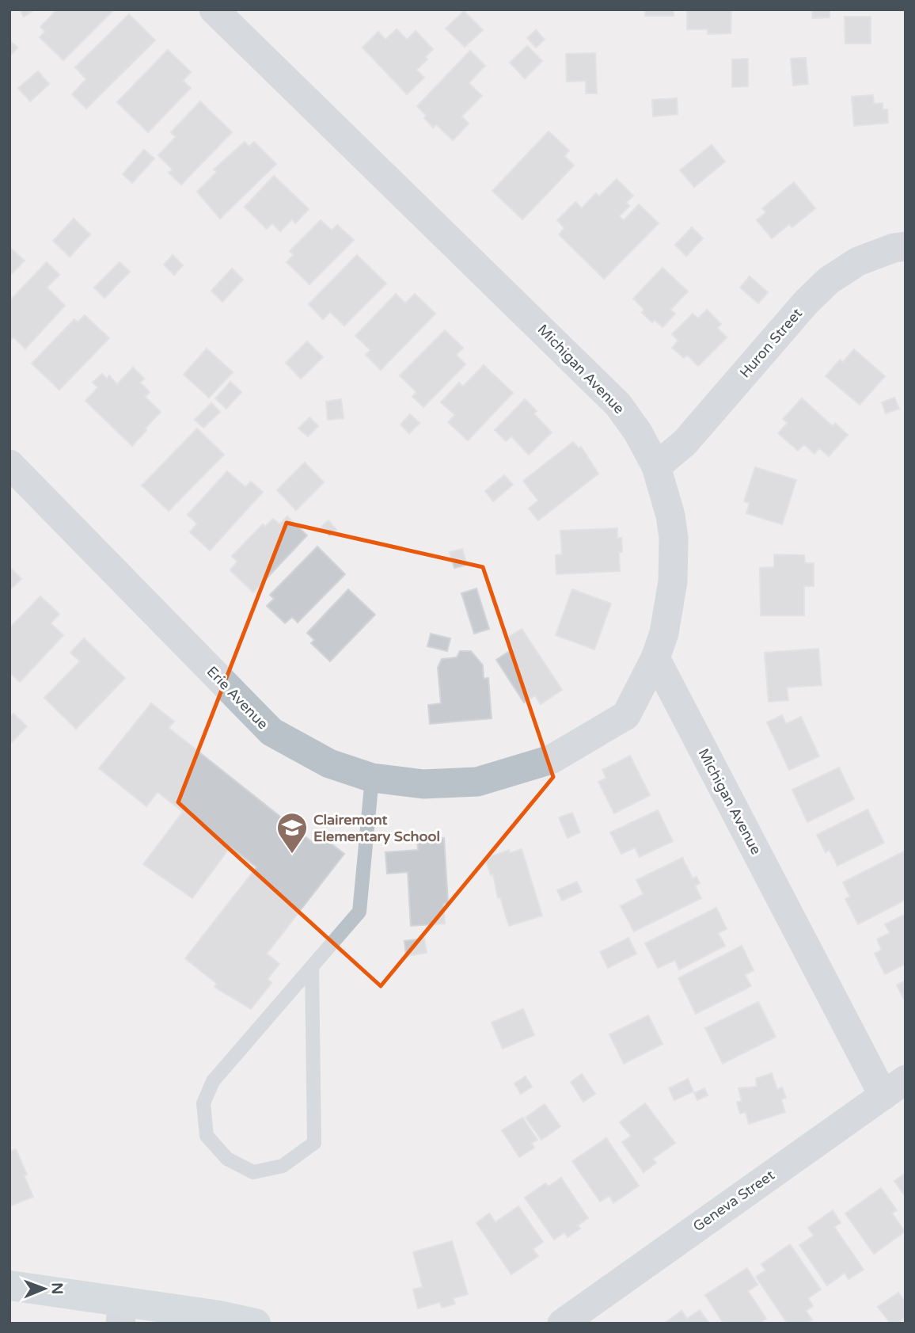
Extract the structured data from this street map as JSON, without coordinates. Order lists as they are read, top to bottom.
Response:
{
  "streets": {
    "street": [
      "Huron Street",
      "Michigan Avenue",
      "Erie Avenue",
      "Geneva Street"
    ]
  },
  "crossings": [
    ["Huron Street", "Michigan Avenue"],
    ["Michigan Avenue", "Erie Avenue"],
    ["Michigan Avenue", "Geneva Street"]
  ],
  "places": {
    "school or university": ["Clairemont Elementary School"]
  },
  "north": "right"
}
